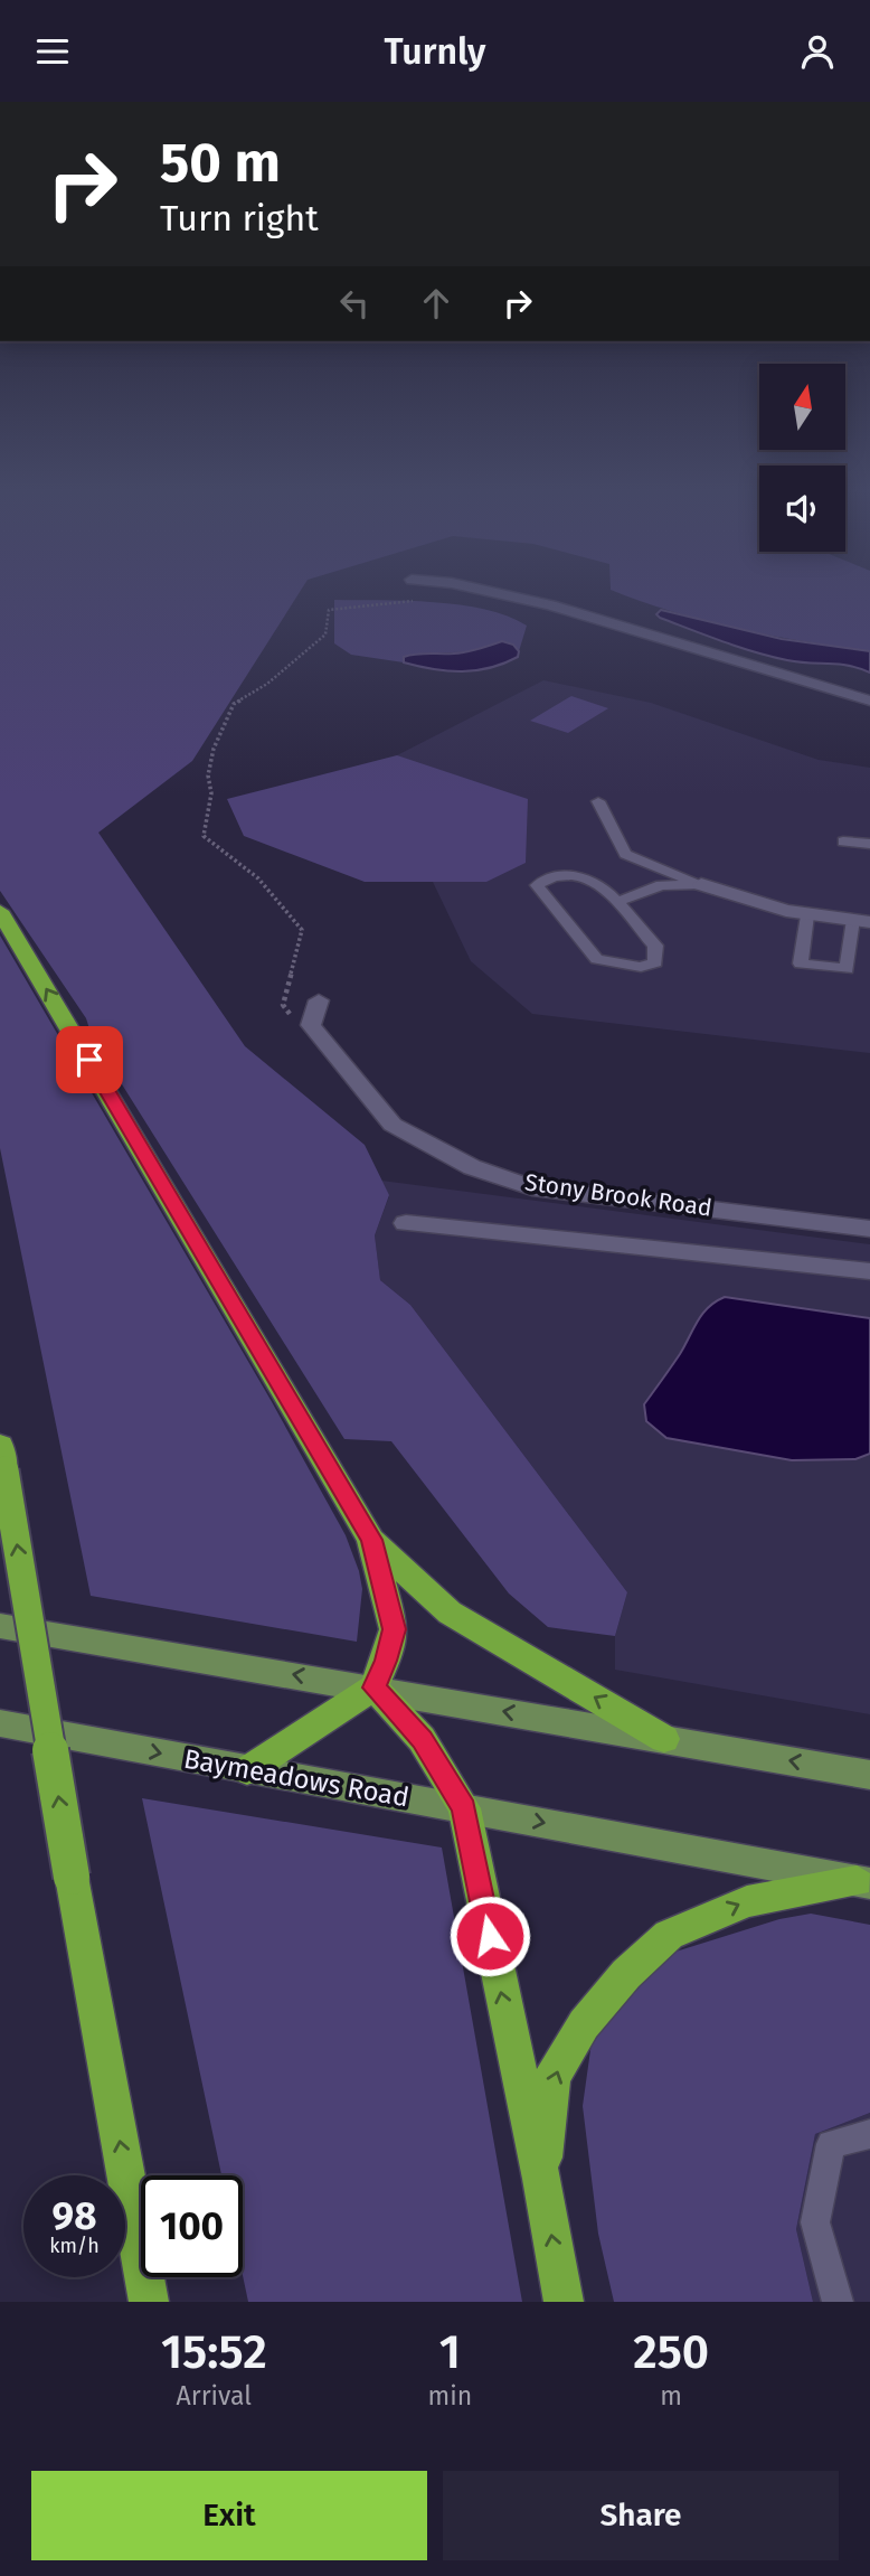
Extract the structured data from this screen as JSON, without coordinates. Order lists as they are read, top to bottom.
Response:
{
  "streets": {
    "main road": ["Baymeadows Road"],
    "street": ["Stony Brook Road"]
  },
  "north": "top",
  "page": {
    "header": "Turnly",
    "turn": ["50 m", "Turn right"],
    "speed": "98 km/h",
    "limit": "100",
    "eta": [
      "15:52",
      "Arrival",
      "1",
      "min",
      "250",
      "m"
    ],
    "buttons": ["Exit", "Share"]
  }
}
